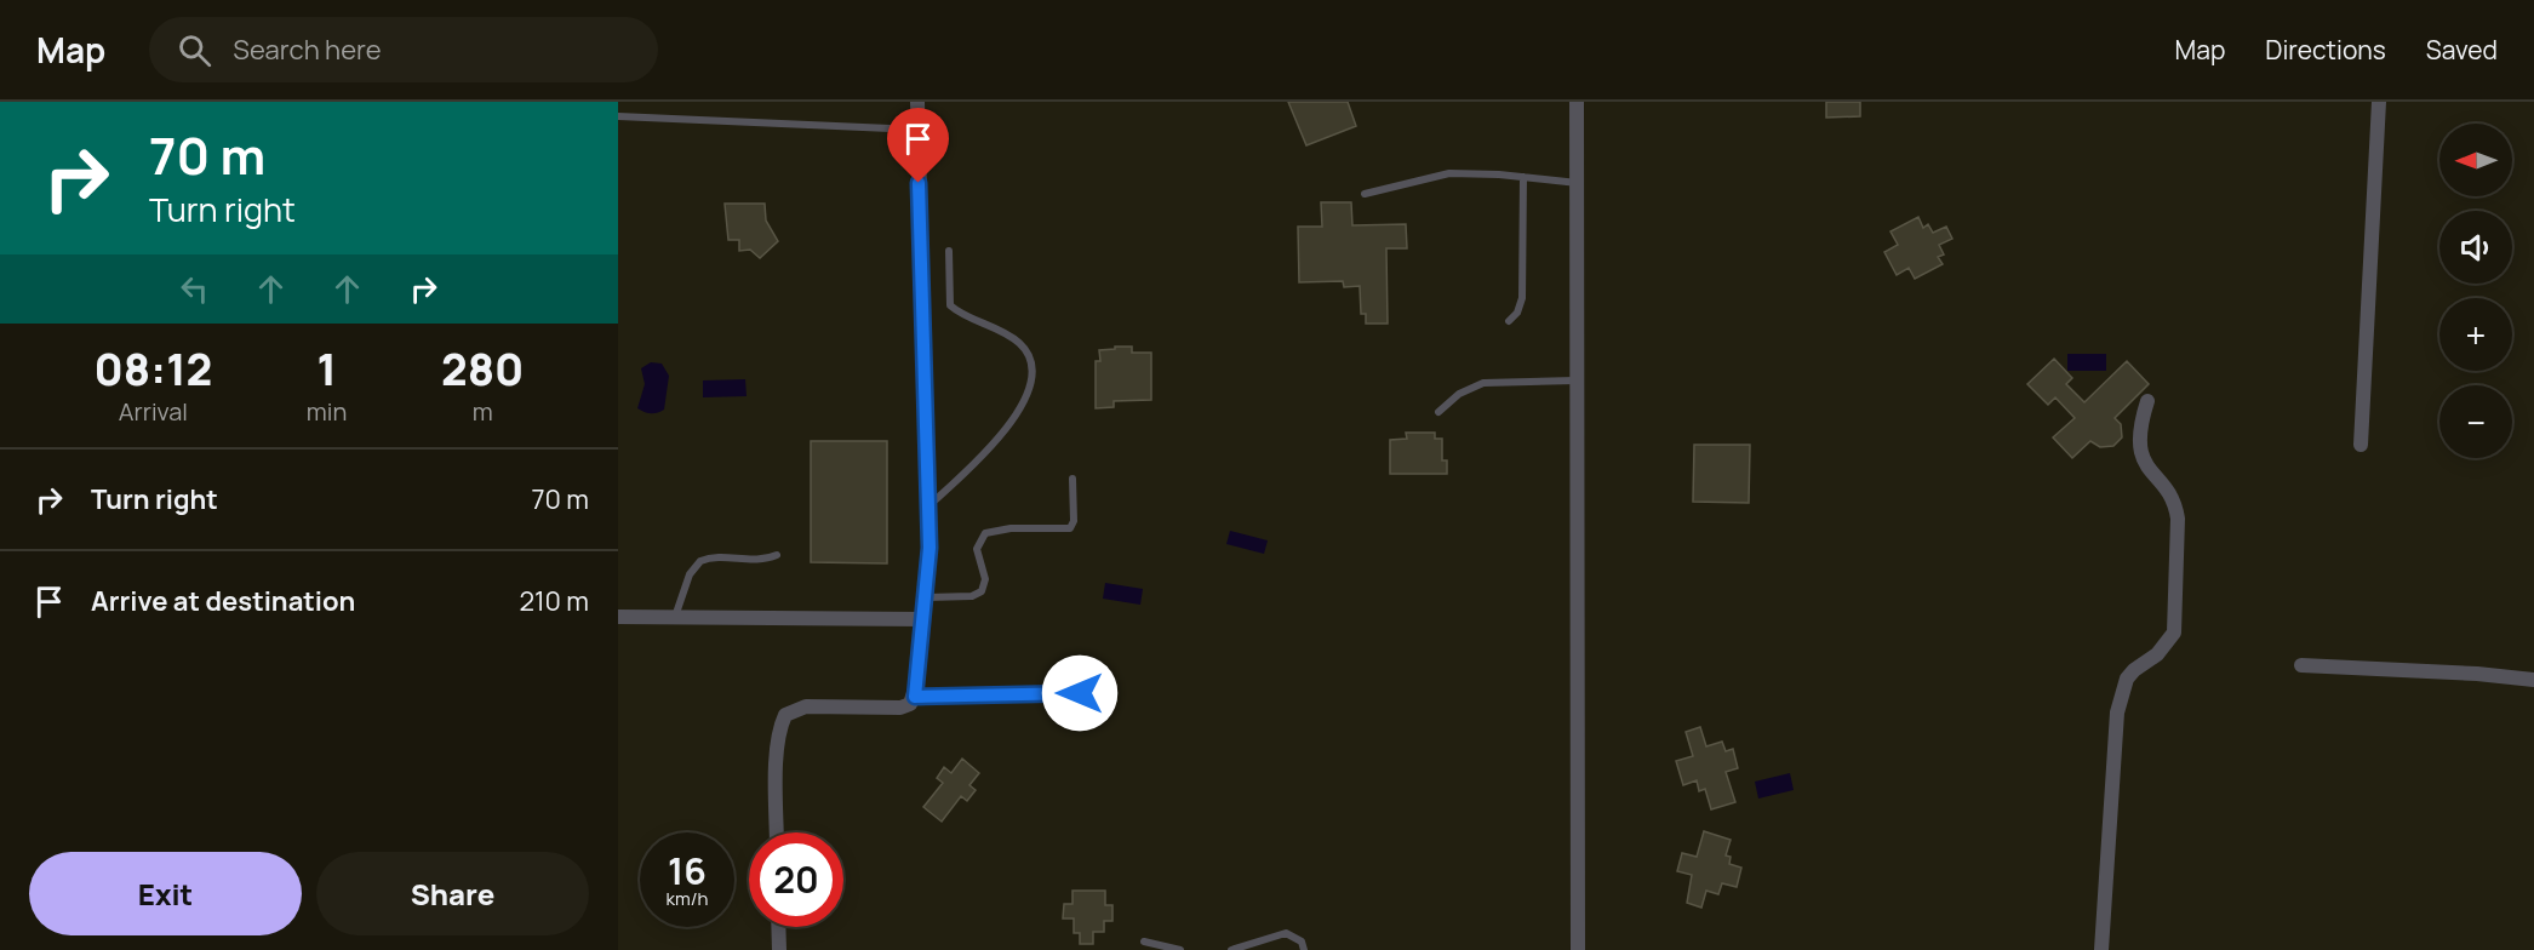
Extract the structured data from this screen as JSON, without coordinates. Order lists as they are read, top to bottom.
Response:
{
  "north": "left",
  "page": {
    "header": "Map",
    "search": "Search here",
    "nav": ["Map", "Directions", "Saved"],
    "turn": ["70 m", "Turn right"],
    "map_buttons": ["+", "−"],
    "eta": [
      "08:12",
      "Arrival",
      "1",
      "min",
      "280",
      "m"
    ],
    "list": [
      {
        "name": "Turn right",
        "value": "70 m"
      },
      {
        "name": "Arrive at destination",
        "value": "210 m"
      }
    ],
    "speed": "16 km/h",
    "limit": "20",
    "buttons": ["Exit", "Share"]
  }
}
